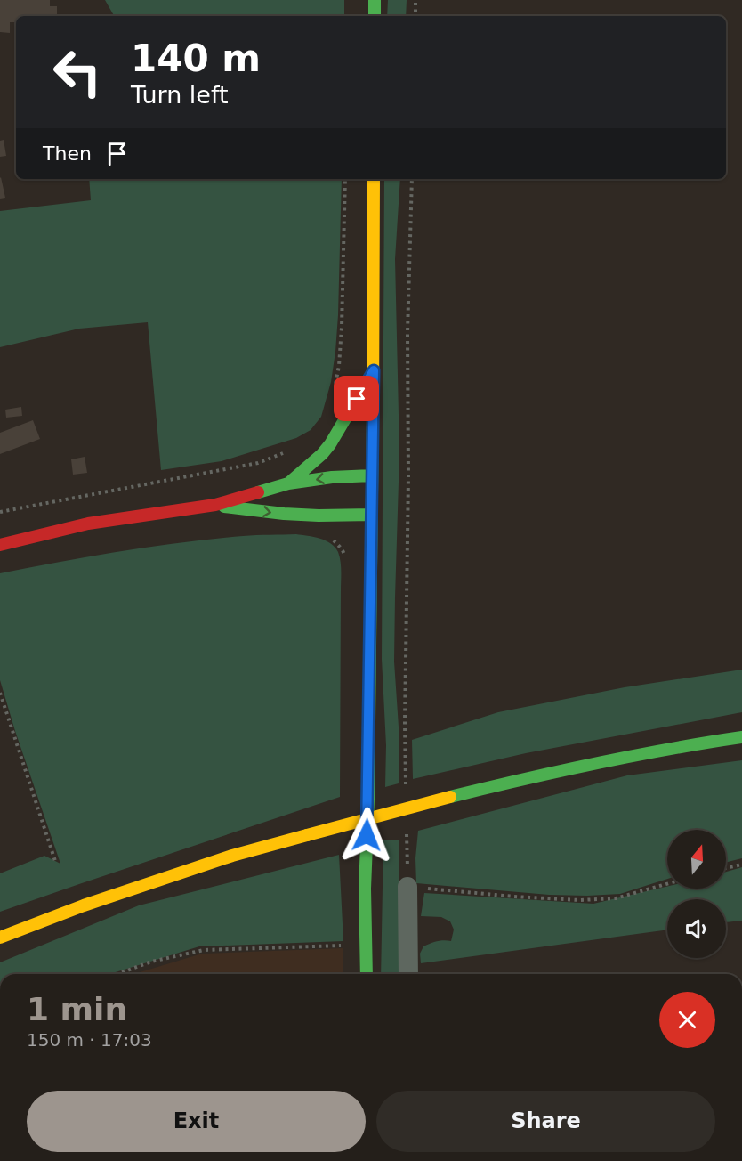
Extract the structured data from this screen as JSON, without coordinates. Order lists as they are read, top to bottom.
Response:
{
  "north": "top",
  "page": {
    "turn": ["140 m", "Turn left"],
    "then": "Then",
    "heading": ["1 min", "150 m · 17:03"],
    "buttons": ["Exit", "Share"]
  }
}
